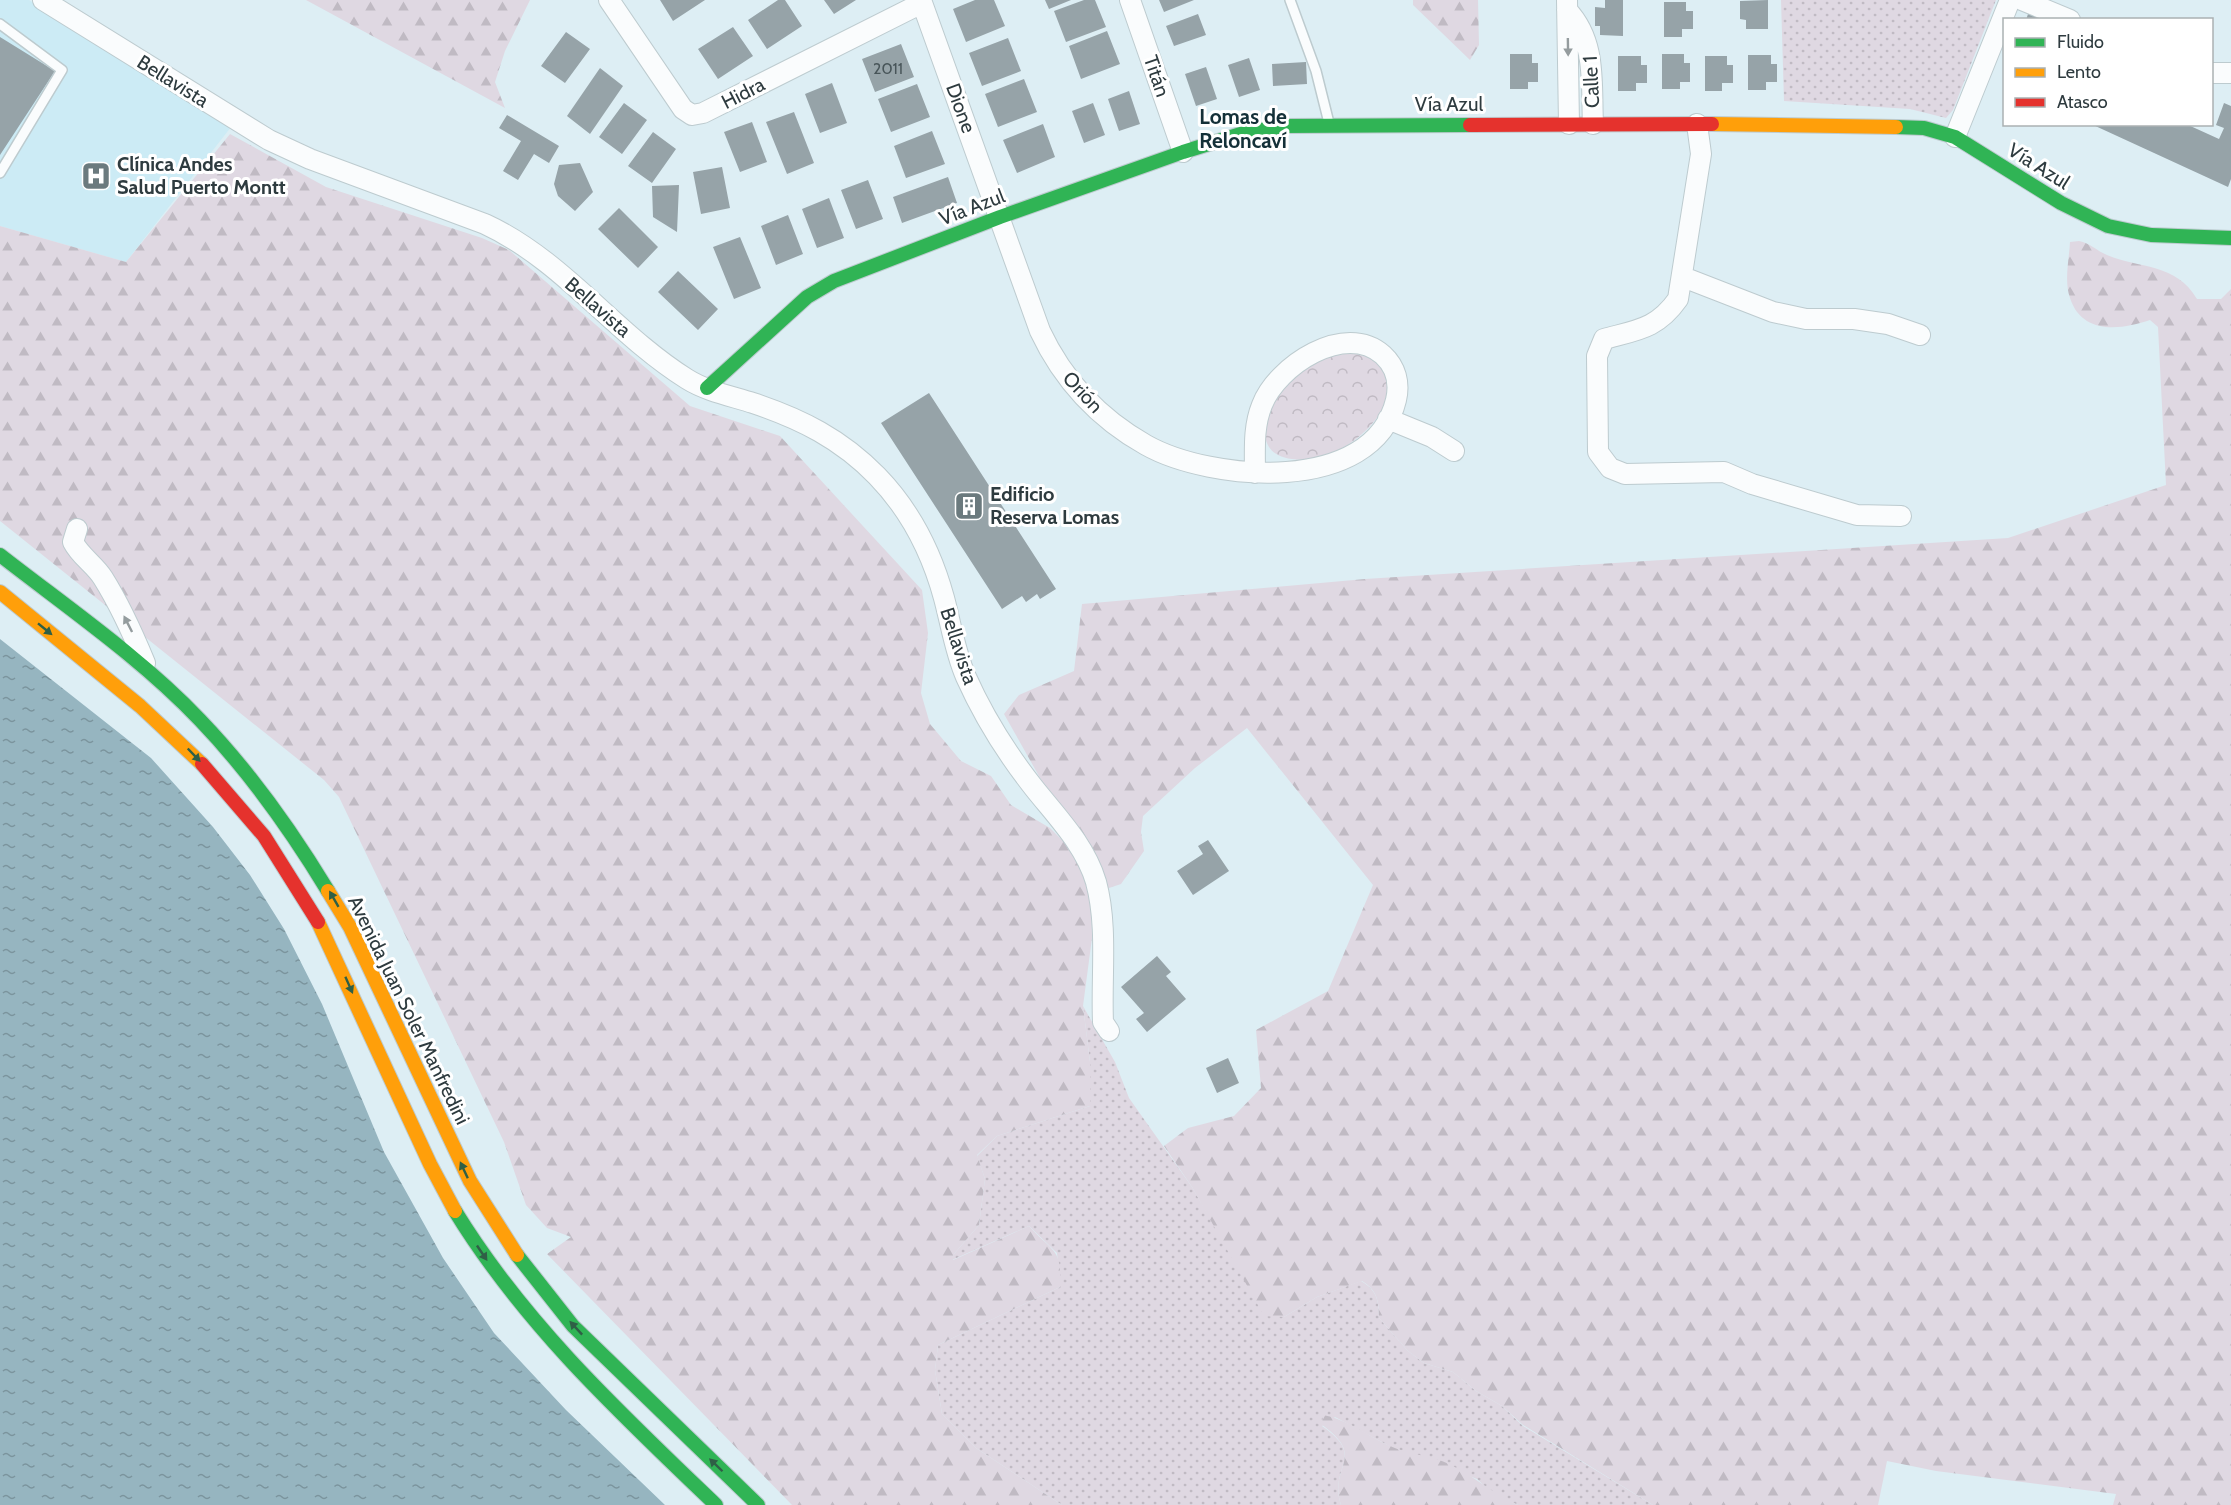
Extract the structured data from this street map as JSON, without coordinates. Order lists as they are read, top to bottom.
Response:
{
  "streets": {
    "main road": ["Vía Azul", "Avenida Juan Soler Manfredini"],
    "street": [
      "Titán",
      "Bellavista",
      "Calle 1",
      "Hidra",
      "Dione",
      "Orión"
    ]
  },
  "crossings": [
    ["Titán", "Vía Azul"],
    ["Bellavista", "Vía Azul"],
    ["Calle 1", "Vía Azul"],
    ["Hidra", "Dione"],
    ["Vía Azul", "Dione"],
    ["Vía Azul", "Orión"],
    ["Dione", "Orión"]
  ],
  "districts": ["Lomas de Reloncaví"],
  "places": {
    "hospital": ["Clínica Andes Salud Puerto Montt"],
    "building": ["Edificio Reserva Lomas"]
  },
  "house_numbers": ["2011"],
  "legend": ["Fluido", "Lento", "Atasco"]
}
